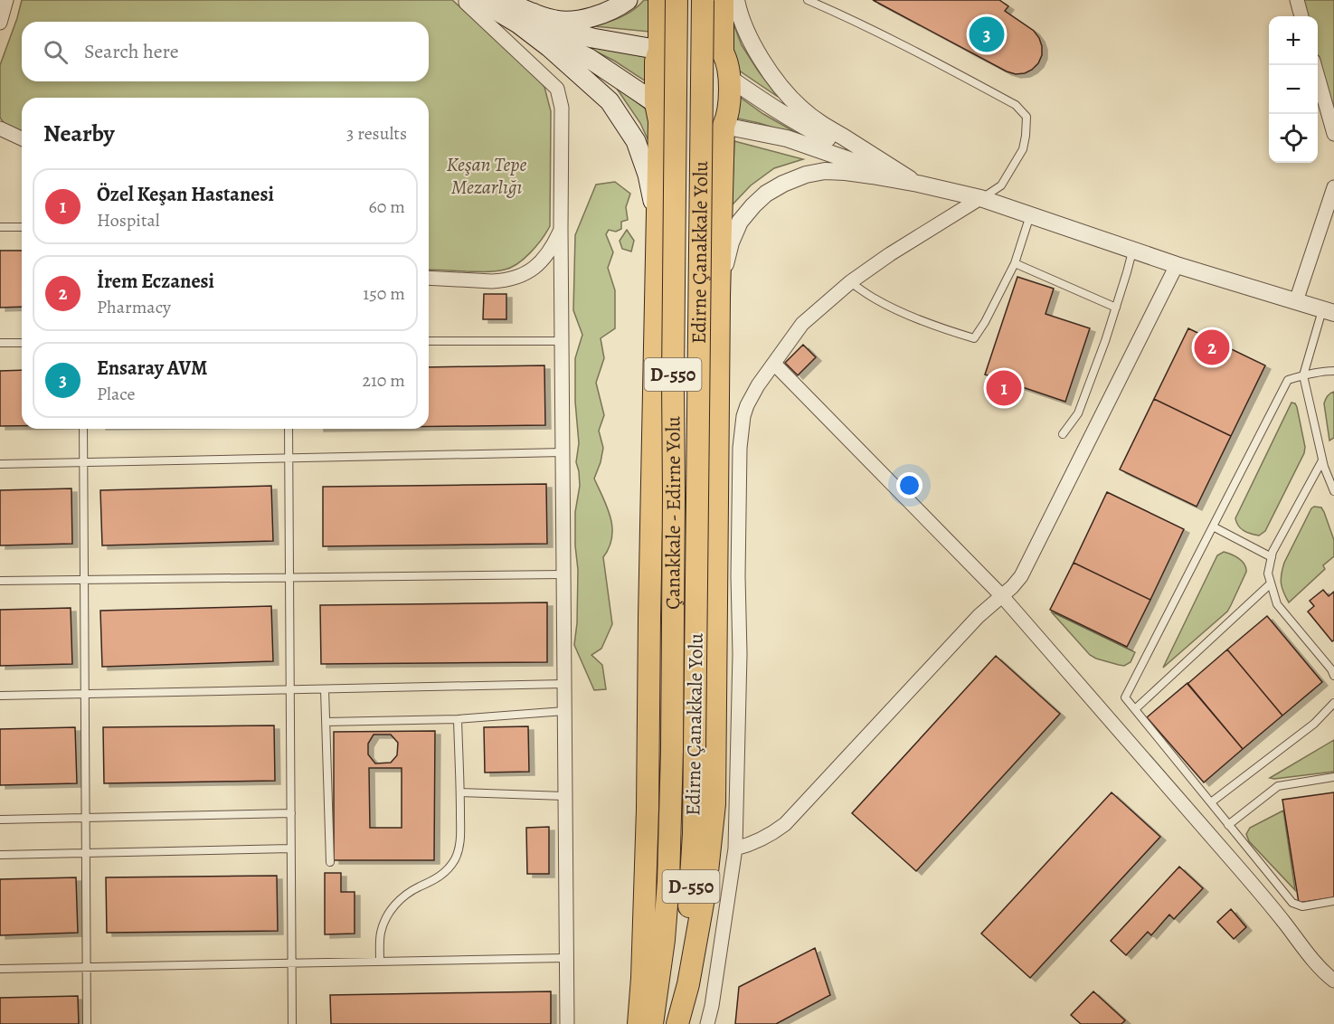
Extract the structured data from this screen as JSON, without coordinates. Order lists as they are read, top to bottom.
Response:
{
  "streets": {
    "highway": ["Edirne Çanakkale Yolu", "D-550", "Çanakkale - Edirne Yolu"]
  },
  "parks": ["Keşan Tepe Mezarlığı"],
  "page": {
    "pins": ["3", "2", "1"],
    "map_buttons": ["+", "−"],
    "search": "Search here",
    "heading": ["Nearby", "3 results"],
    "list": [
      {
        "mark": "1",
        "name": "Özel Keşan Hastanesi",
        "note": "Hospital",
        "value": "60 m"
      },
      {
        "mark": "2",
        "name": "İrem Eczanesi",
        "note": "Pharmacy",
        "value": "150 m"
      },
      {
        "mark": "3",
        "name": "Ensaray AVM",
        "note": "Place",
        "value": "210 m"
      }
    ]
  }
}
